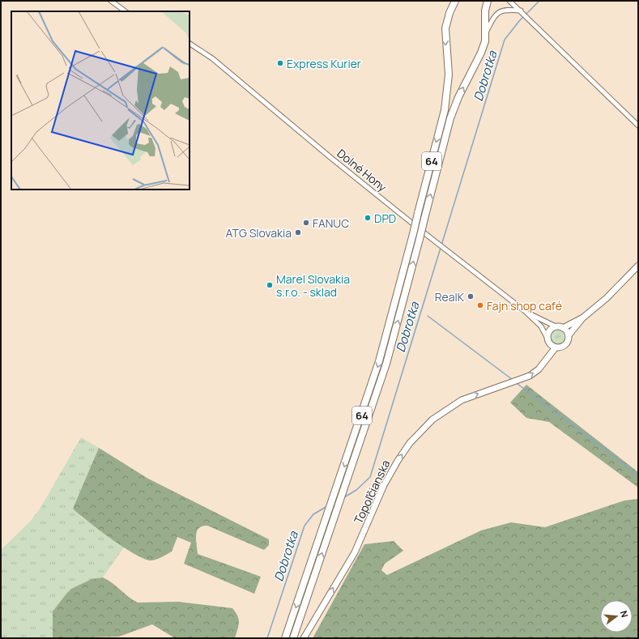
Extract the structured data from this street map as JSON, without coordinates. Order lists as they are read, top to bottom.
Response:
{
  "streets": {
    "main road": ["64"],
    "street": ["Dolné Hony", "Topoľčianska"]
  },
  "crossings": [
    ["Dolné Hony", "Topoľčianska"]
  ],
  "one_way": ["Topoľčianska"],
  "water": ["Dobrotka"],
  "places": [
    "Express Kurier",
    "DPD",
    "FANUC",
    "ATG Slovakia",
    "Marel Slovakia s.r.o. - sklad",
    "RealK",
    "Fajn shop café"
  ],
  "north": "right"
}
